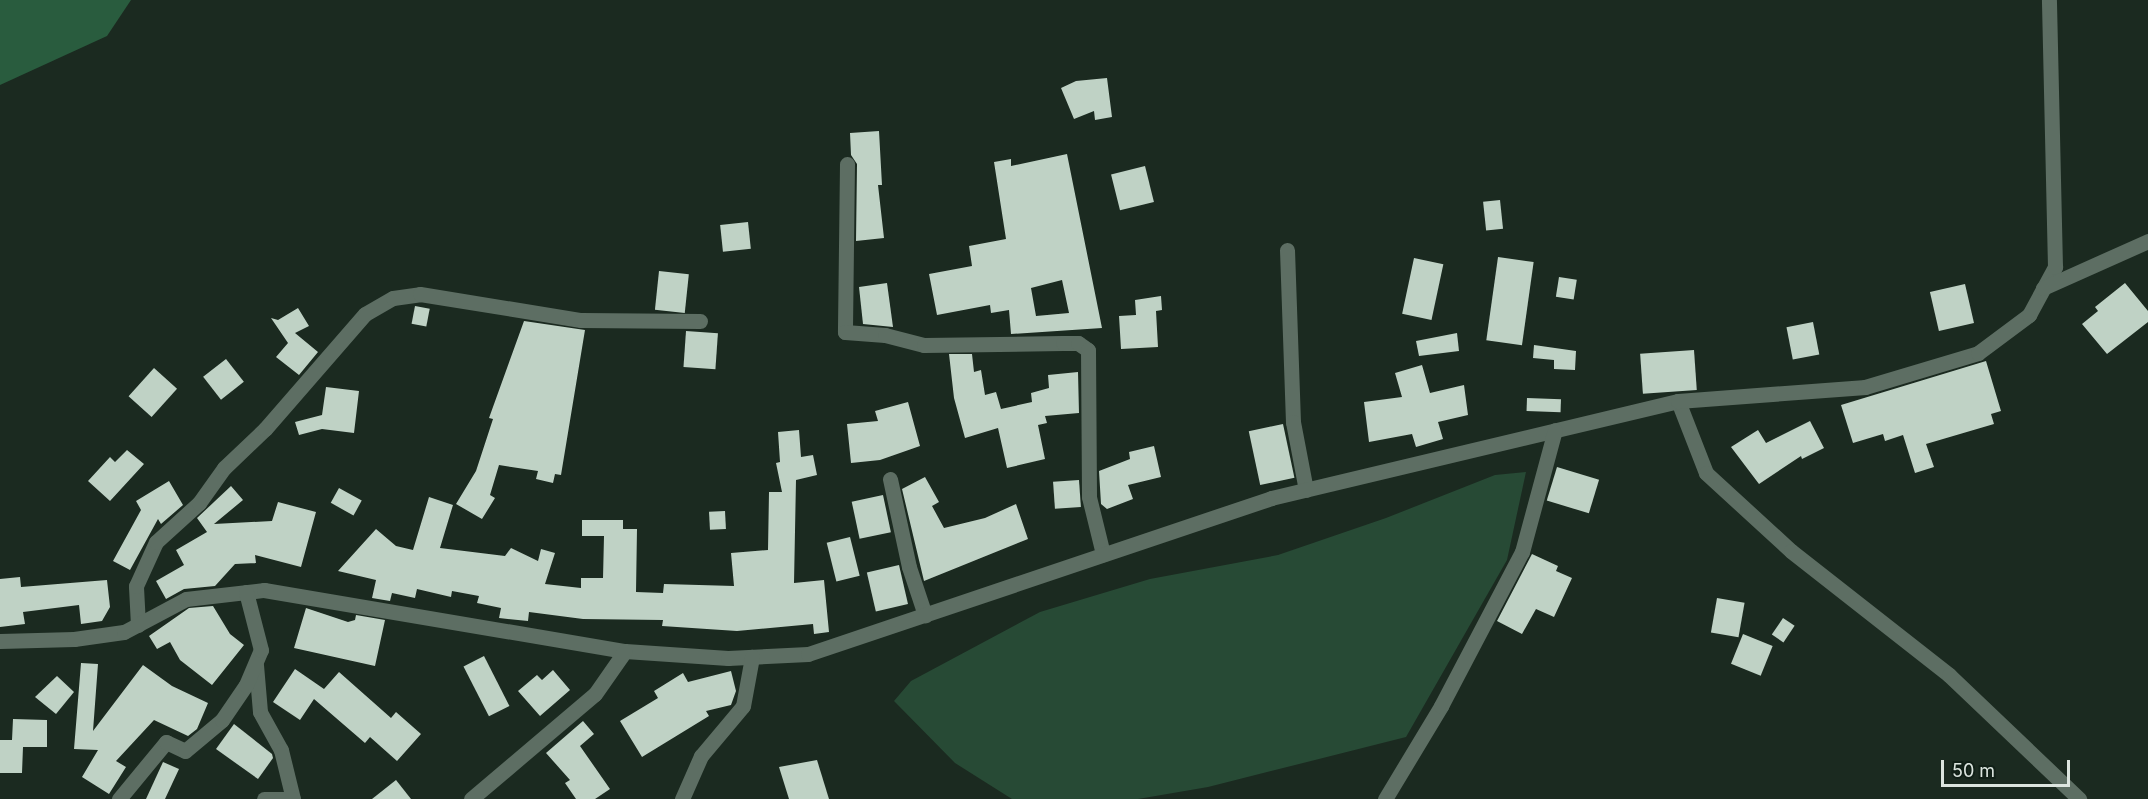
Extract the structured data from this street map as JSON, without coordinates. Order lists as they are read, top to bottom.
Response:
{
  "scale_bar": "50 m"
}
